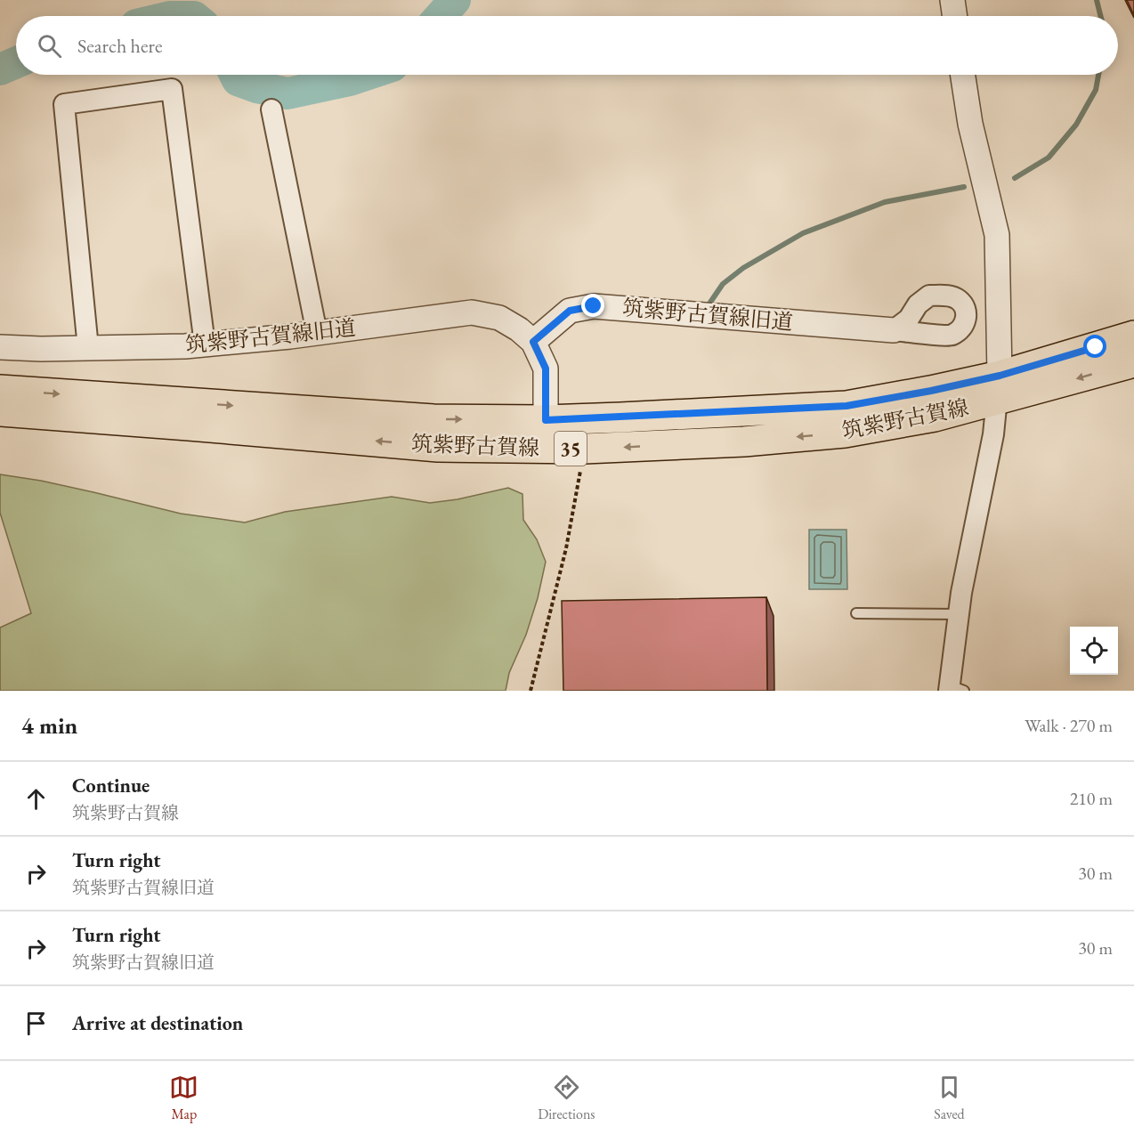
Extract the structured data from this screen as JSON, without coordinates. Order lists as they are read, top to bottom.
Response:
{
  "streets": {
    "main road": ["筑紫野古賀線", "35"],
    "street": ["筑紫野古賀線旧道"]
  },
  "crossings": [
    ["筑紫野古賀線旧道", "筑紫野古賀線"]
  ],
  "page": {
    "search": "Search here",
    "heading": ["4 min", "Walk · 270 m"],
    "list": [
      ["Continue", "筑紫野古賀線", "210 m"],
      ["Turn right", "筑紫野古賀線旧道", "30 m"],
      ["Turn right", "筑紫野古賀線旧道", "30 m"],
      "Arrive at destination"
    ],
    "nav": ["Map", "Directions", "Saved"]
  }
}
